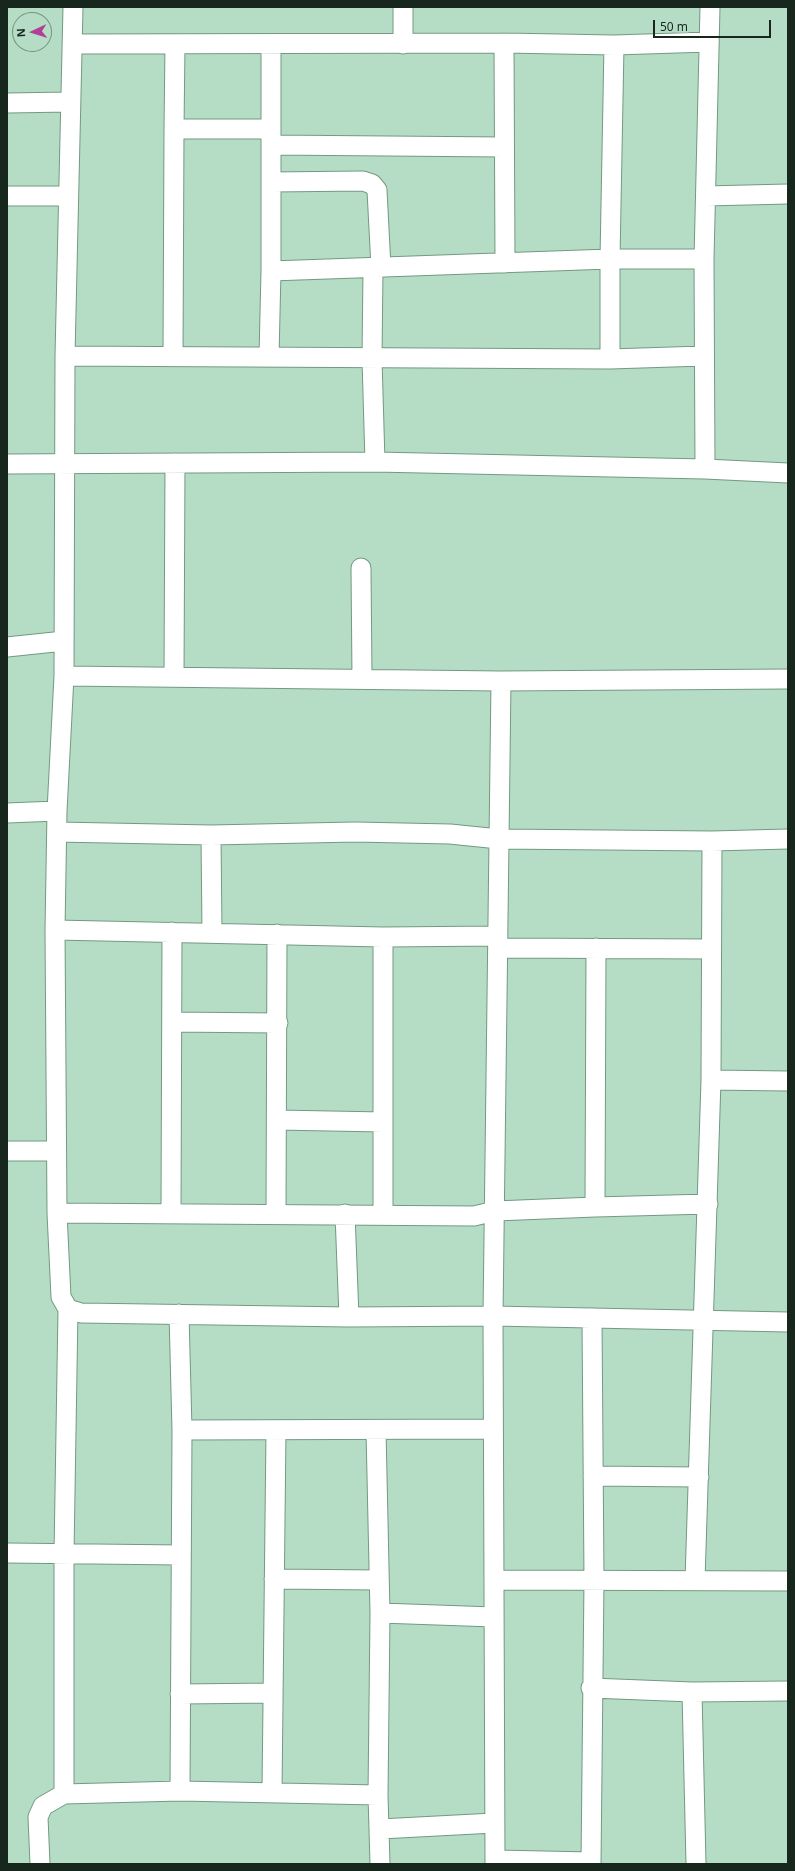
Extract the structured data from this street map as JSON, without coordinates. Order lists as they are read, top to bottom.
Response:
{
  "scale_bar": "50 m",
  "north": "left"
}
